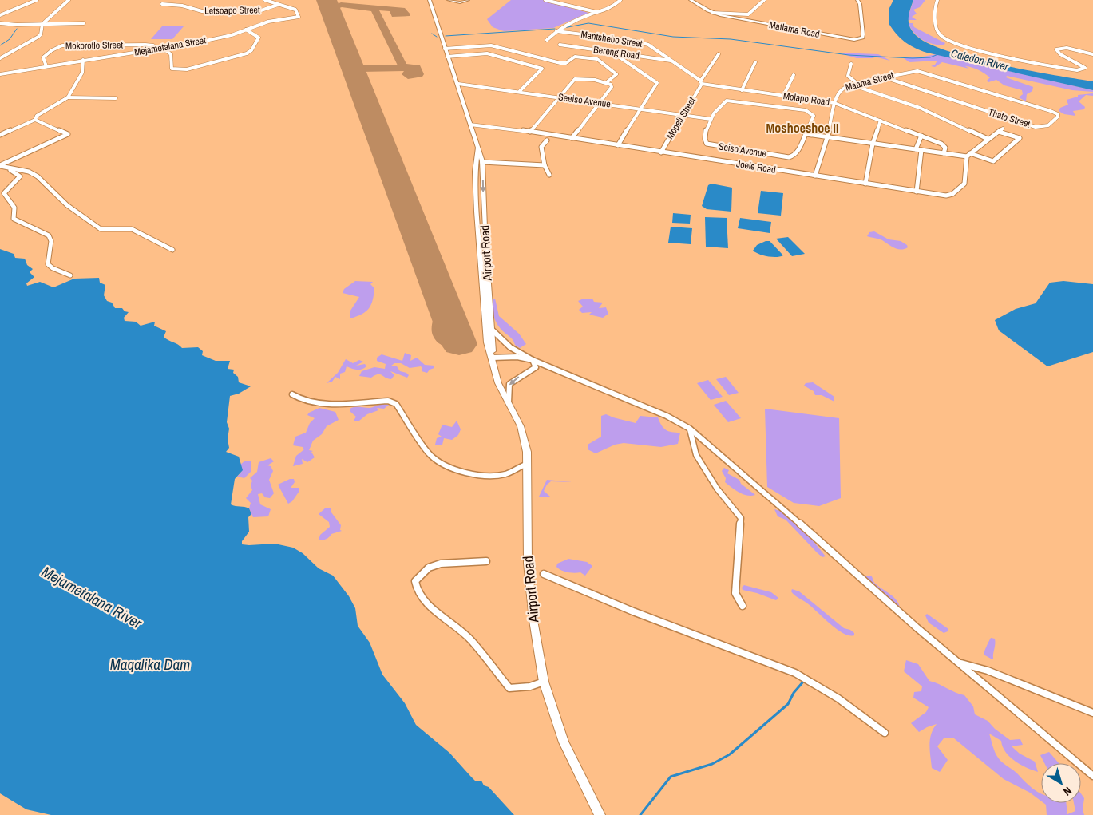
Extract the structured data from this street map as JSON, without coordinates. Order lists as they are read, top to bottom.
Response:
{
  "streets": {
    "main road": ["Matlama Road", "Airport Road"],
    "street": [
      "Letsoapo Street",
      "Mantshebo Street",
      "Mokorotlo Street",
      "Mejametalana Street",
      "Bereng Road",
      "Maama Street",
      "Molapo Road",
      "Seeiso Avenue",
      "Mopeli Street",
      "Thato Street",
      "Seiso Avenue",
      "Joele Road"
    ]
  },
  "crossings": [
    ["Letsoapo Street", "Mejametalana Street"],
    ["Mantshebo Street", "Bereng Road"],
    ["Mantshebo Street", "Molapo Road"],
    ["Mantshebo Street", "Mopeli Street"],
    ["Mokorotlo Street", "Mejametalana Street"],
    ["Maama Street", "Molapo Road"],
    ["Maama Street", "Thato Street"],
    ["Maama Street", "Joele Road"],
    ["Molapo Road", "Mopeli Street"],
    ["Seeiso Avenue", "Mopeli Street"],
    ["Seeiso Avenue", "Seiso Avenue"],
    ["Seeiso Avenue", "Airport Road"],
    ["Mopeli Street", "Joele Road"],
    ["Joele Road", "Airport Road"]
  ],
  "districts": ["Moshoeshoe II"],
  "water": ["Caledon River", "Mejametalana River", "Maqalika Dam"],
  "north": "bottom right"
}
